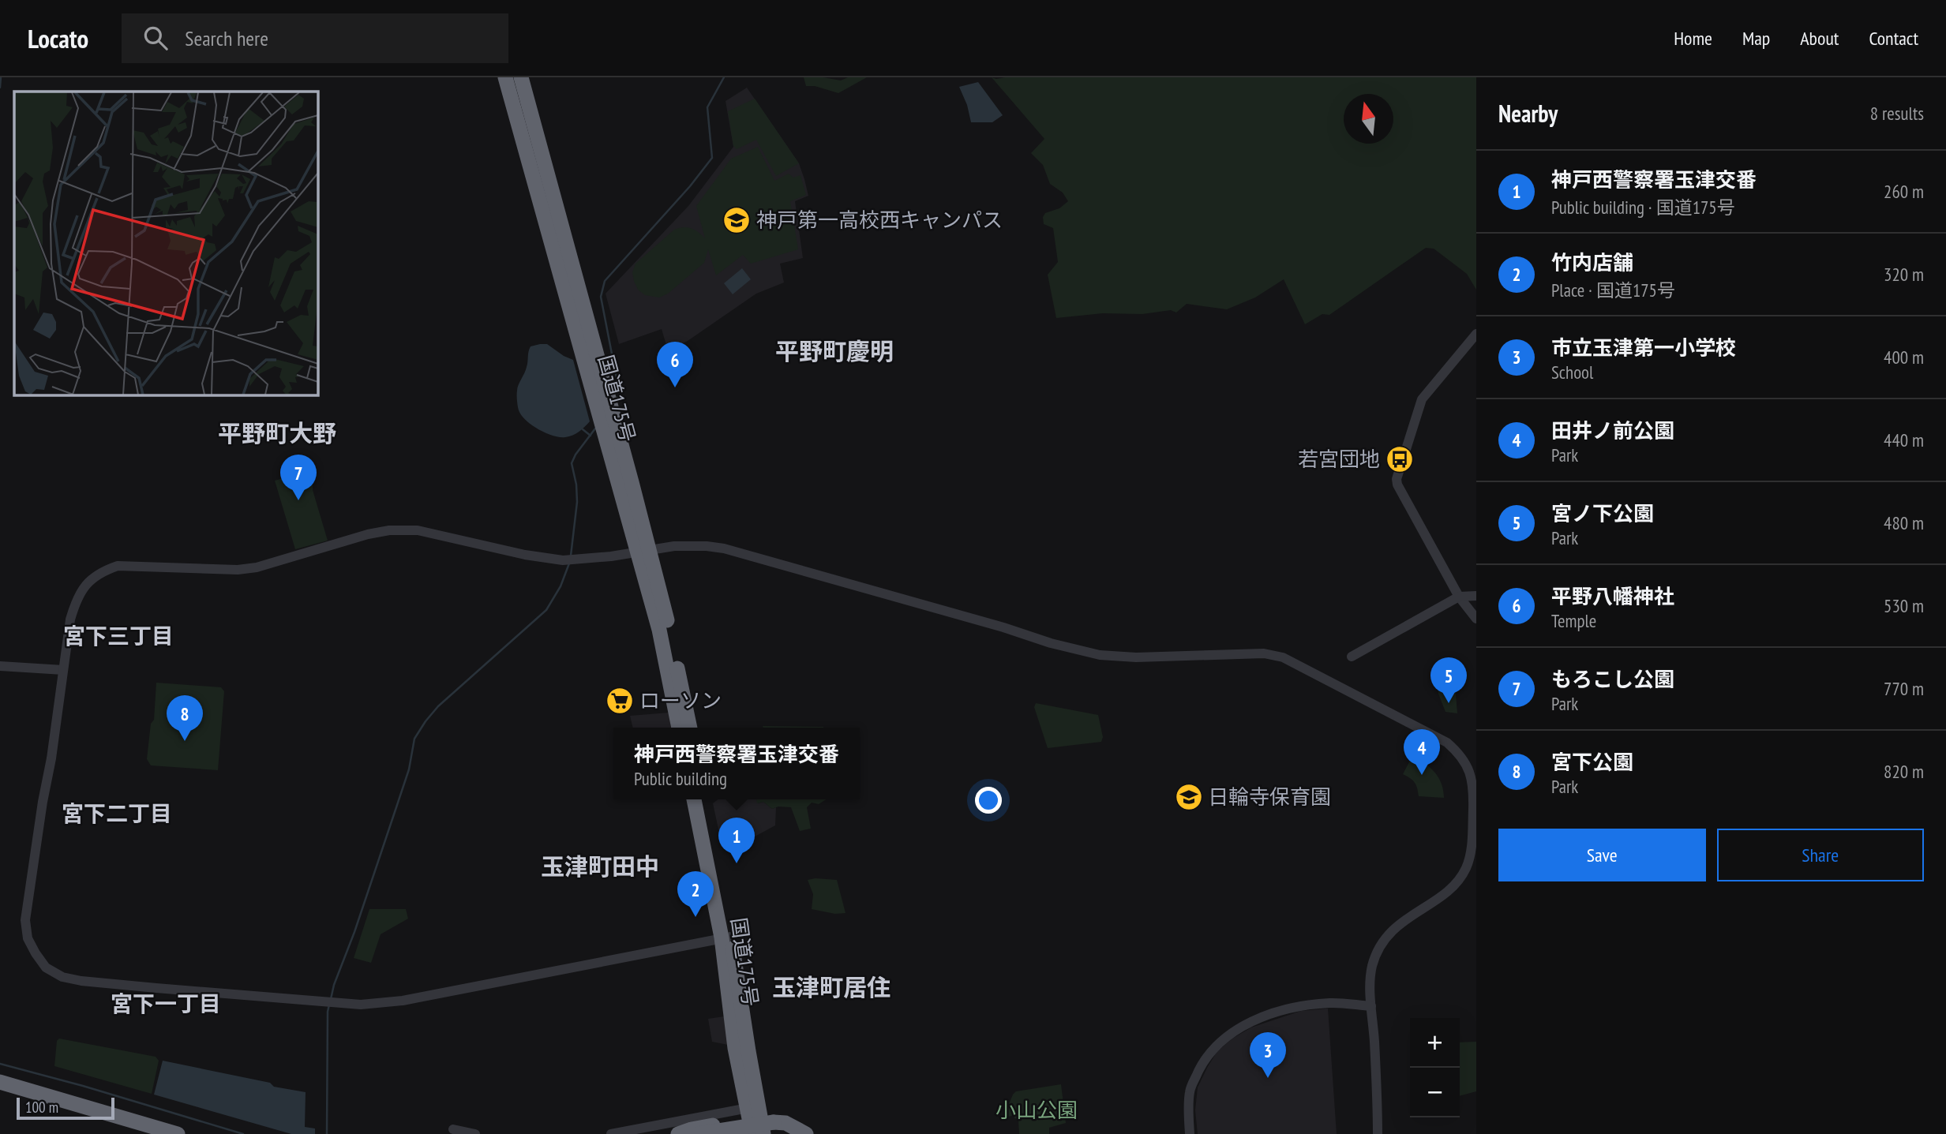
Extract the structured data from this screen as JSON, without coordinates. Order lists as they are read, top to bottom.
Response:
{
  "streets": {
    "highway": ["国道175号"]
  },
  "districts": [
    "平野町慶明",
    "平野町大野",
    "宮下三丁目",
    "宮下二丁目",
    "玉津町田中",
    "玉津町居住",
    "宮下一丁目"
  ],
  "parks": ["小山公園"],
  "places": {
    "school or university": ["神戸第一高校西キャンパス", "日輪寺保育園"],
    "bus stop": ["若宮団地"],
    "supermarket": ["ローソン"]
  },
  "scale_bar": "100 m",
  "north": "top",
  "page": {
    "header": "Locato",
    "search": "Search here",
    "nav": [
      "Home",
      "Map",
      "About",
      "Contact"
    ],
    "heading": ["Nearby", "8 results"],
    "list": [
      {
        "mark": "1",
        "name": "神戸西警察署玉津交番",
        "note": "Public building · 国道175号",
        "value": "260 m"
      },
      {
        "mark": "2",
        "name": "竹内店舗",
        "note": "Place · 国道175号",
        "value": "320 m"
      },
      {
        "mark": "3",
        "name": "市立玉津第一小学校",
        "note": "School",
        "value": "400 m"
      },
      {
        "mark": "4",
        "name": "田井ノ前公園",
        "note": "Park",
        "value": "440 m"
      },
      {
        "mark": "5",
        "name": "宮ノ下公園",
        "note": "Park",
        "value": "480 m"
      },
      {
        "mark": "6",
        "name": "平野八幡神社",
        "note": "Temple",
        "value": "530 m"
      },
      {
        "mark": "7",
        "name": "もろこし公園",
        "note": "Park",
        "value": "770 m"
      },
      {
        "mark": "8",
        "name": "宮下公園",
        "note": "Park",
        "value": "820 m"
      }
    ],
    "pins": [
      "6",
      "7",
      "5",
      "8",
      "4",
      "1",
      "2",
      "3"
    ],
    "popup": ["神戸西警察署玉津交番", "Public building"],
    "buttons": ["Save", "Share"],
    "map_buttons": ["+", "−"],
    "scale": "100 m"
  }
}
